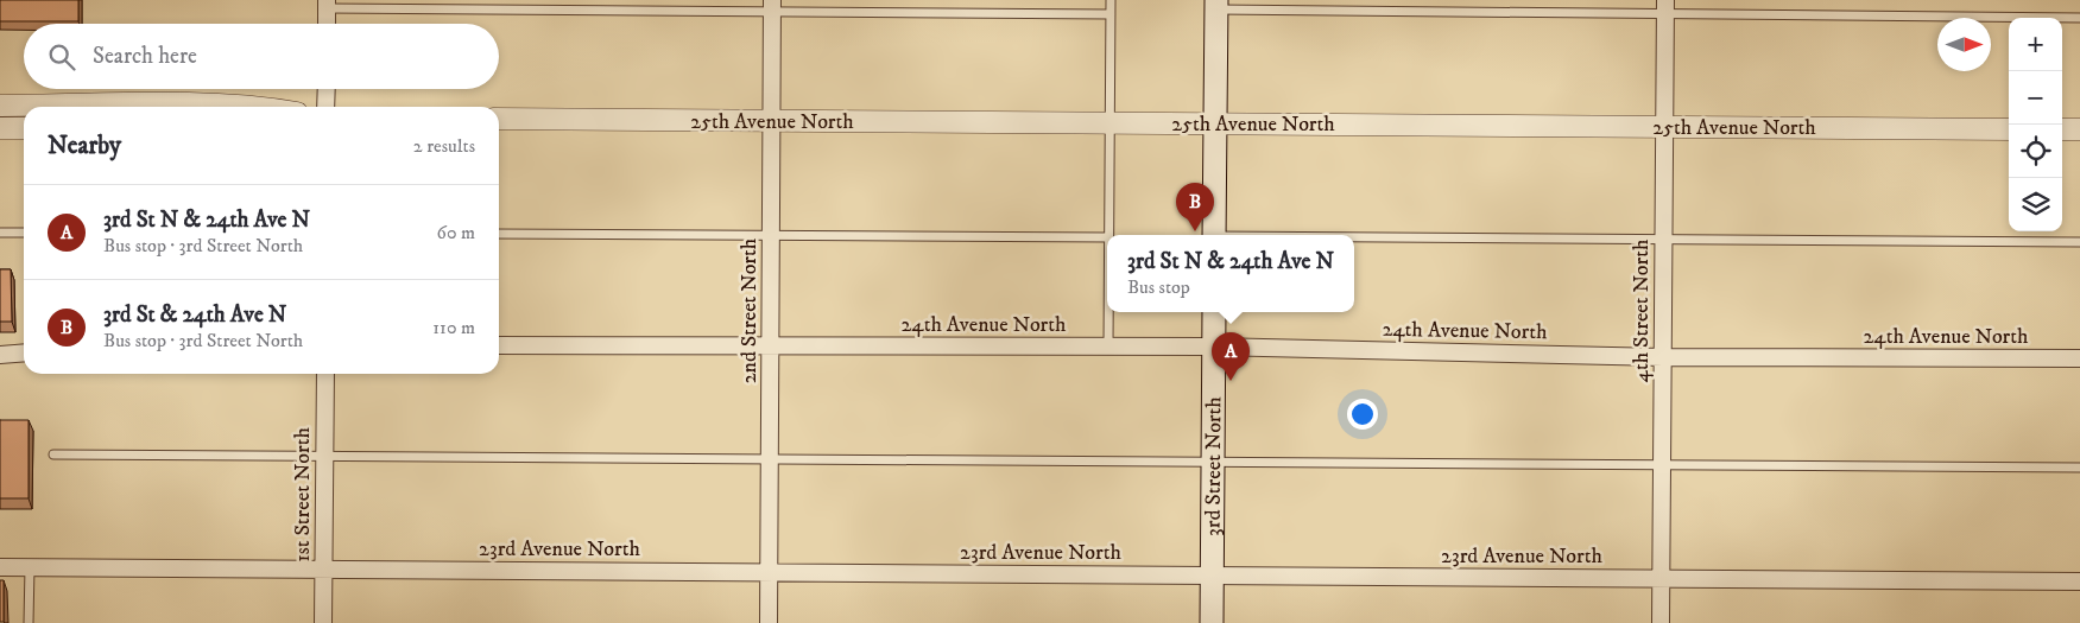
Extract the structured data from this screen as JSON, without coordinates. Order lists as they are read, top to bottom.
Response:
{
  "streets": {
    "main road": ["3rd Street North"],
    "street": [
      "25th Avenue North",
      "2nd Street North",
      "4th Street North",
      "24th Avenue North",
      "1st Street North",
      "23rd Avenue North"
    ]
  },
  "crossings": [
    ["25th Avenue North", "2nd Street North"],
    ["25th Avenue North", "4th Street North"],
    ["2nd Street North", "24th Avenue North"],
    ["2nd Street North", "23rd Avenue North"],
    ["4th Street North", "24th Avenue North"],
    ["4th Street North", "23rd Avenue North"],
    ["24th Avenue North", "3rd Street North"],
    ["3rd Street North", "23rd Avenue North"],
    ["1st Street North", "23rd Avenue North"]
  ],
  "north": "right",
  "page": {
    "map_buttons": ["+", "−"],
    "search": "Search here",
    "heading": ["Nearby", "2 results"],
    "pins": ["B", "A"],
    "list": [
      {
        "mark": "A",
        "name": "3rd St N & 24th Ave N",
        "note": "Bus stop · 3rd Street North",
        "value": "60 m"
      },
      {
        "mark": "B",
        "name": "3rd St & 24th Ave N",
        "note": "Bus stop · 3rd Street North",
        "value": "110 m"
      }
    ],
    "popup": ["3rd St N & 24th Ave N", "Bus stop"]
  }
}
